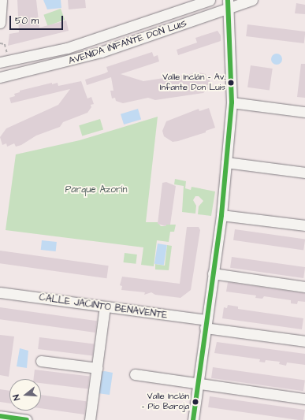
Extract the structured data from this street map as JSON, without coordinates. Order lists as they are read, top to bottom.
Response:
{
  "streets": {
    "street": ["AVENIDA INFANTE DON LUIS", "CALLE JACINTO BENAVENTE"]
  },
  "parks": ["Parque Azorín"],
  "places": ["Valle Inclán - Av. Infante Don Luis", "Valle Inclán - Pío Baroja"],
  "scale_bar": "50 m",
  "north": "left"
}
